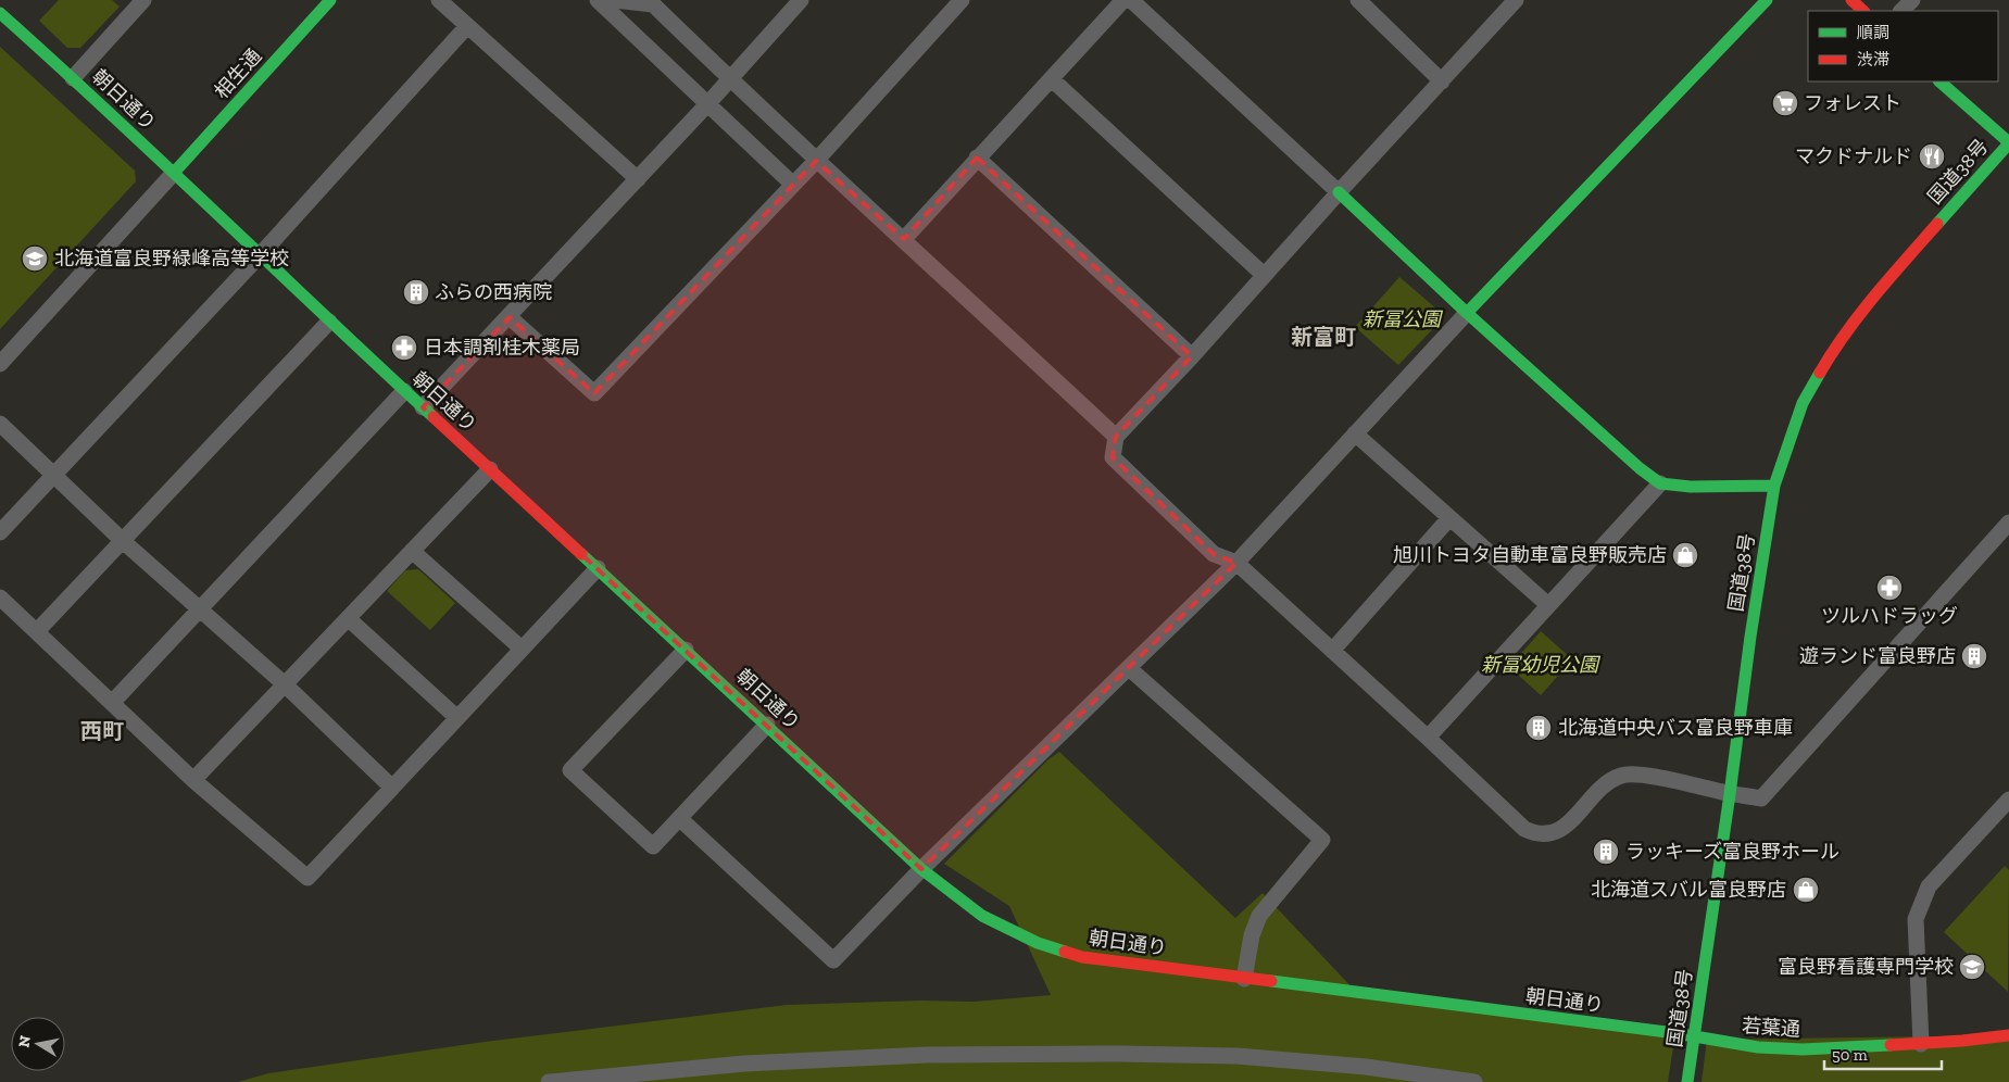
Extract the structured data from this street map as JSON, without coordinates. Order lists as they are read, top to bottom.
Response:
{
  "streets": {
    "main road": [
      "相生通",
      "朝日通り",
      "国道38号",
      "若葉通"
    ]
  },
  "crossings": [
    ["相生通", "朝日通り"],
    ["朝日通り", "国道38号"],
    ["朝日通り", "若葉通"],
    ["国道38号", "若葉通"]
  ],
  "districts": ["新富町", "西町"],
  "parks": ["新冨公園", "新冨幼児公園"],
  "places": {
    "supermarket": ["フォレスト"],
    "restaurant": ["マクドナルド"],
    "school or university": ["北海道富良野緑峰高等学校", "富良野看護専門学校"],
    "building": [
      "ふらの西病院",
      "遊ランド富良野店",
      "北海道中央バス富良野車庫",
      "ラッキーズ富良野ホール"
    ],
    "pharmacy": ["日本調剤桂木薬局", "ツルハドラッグ"],
    "shop": ["旭川トヨタ自動車富良野販売店", "北海道スバル富良野店"]
  },
  "legend": ["順調", "渋滞"],
  "scale_bar": "50 m",
  "north": "left"
}
